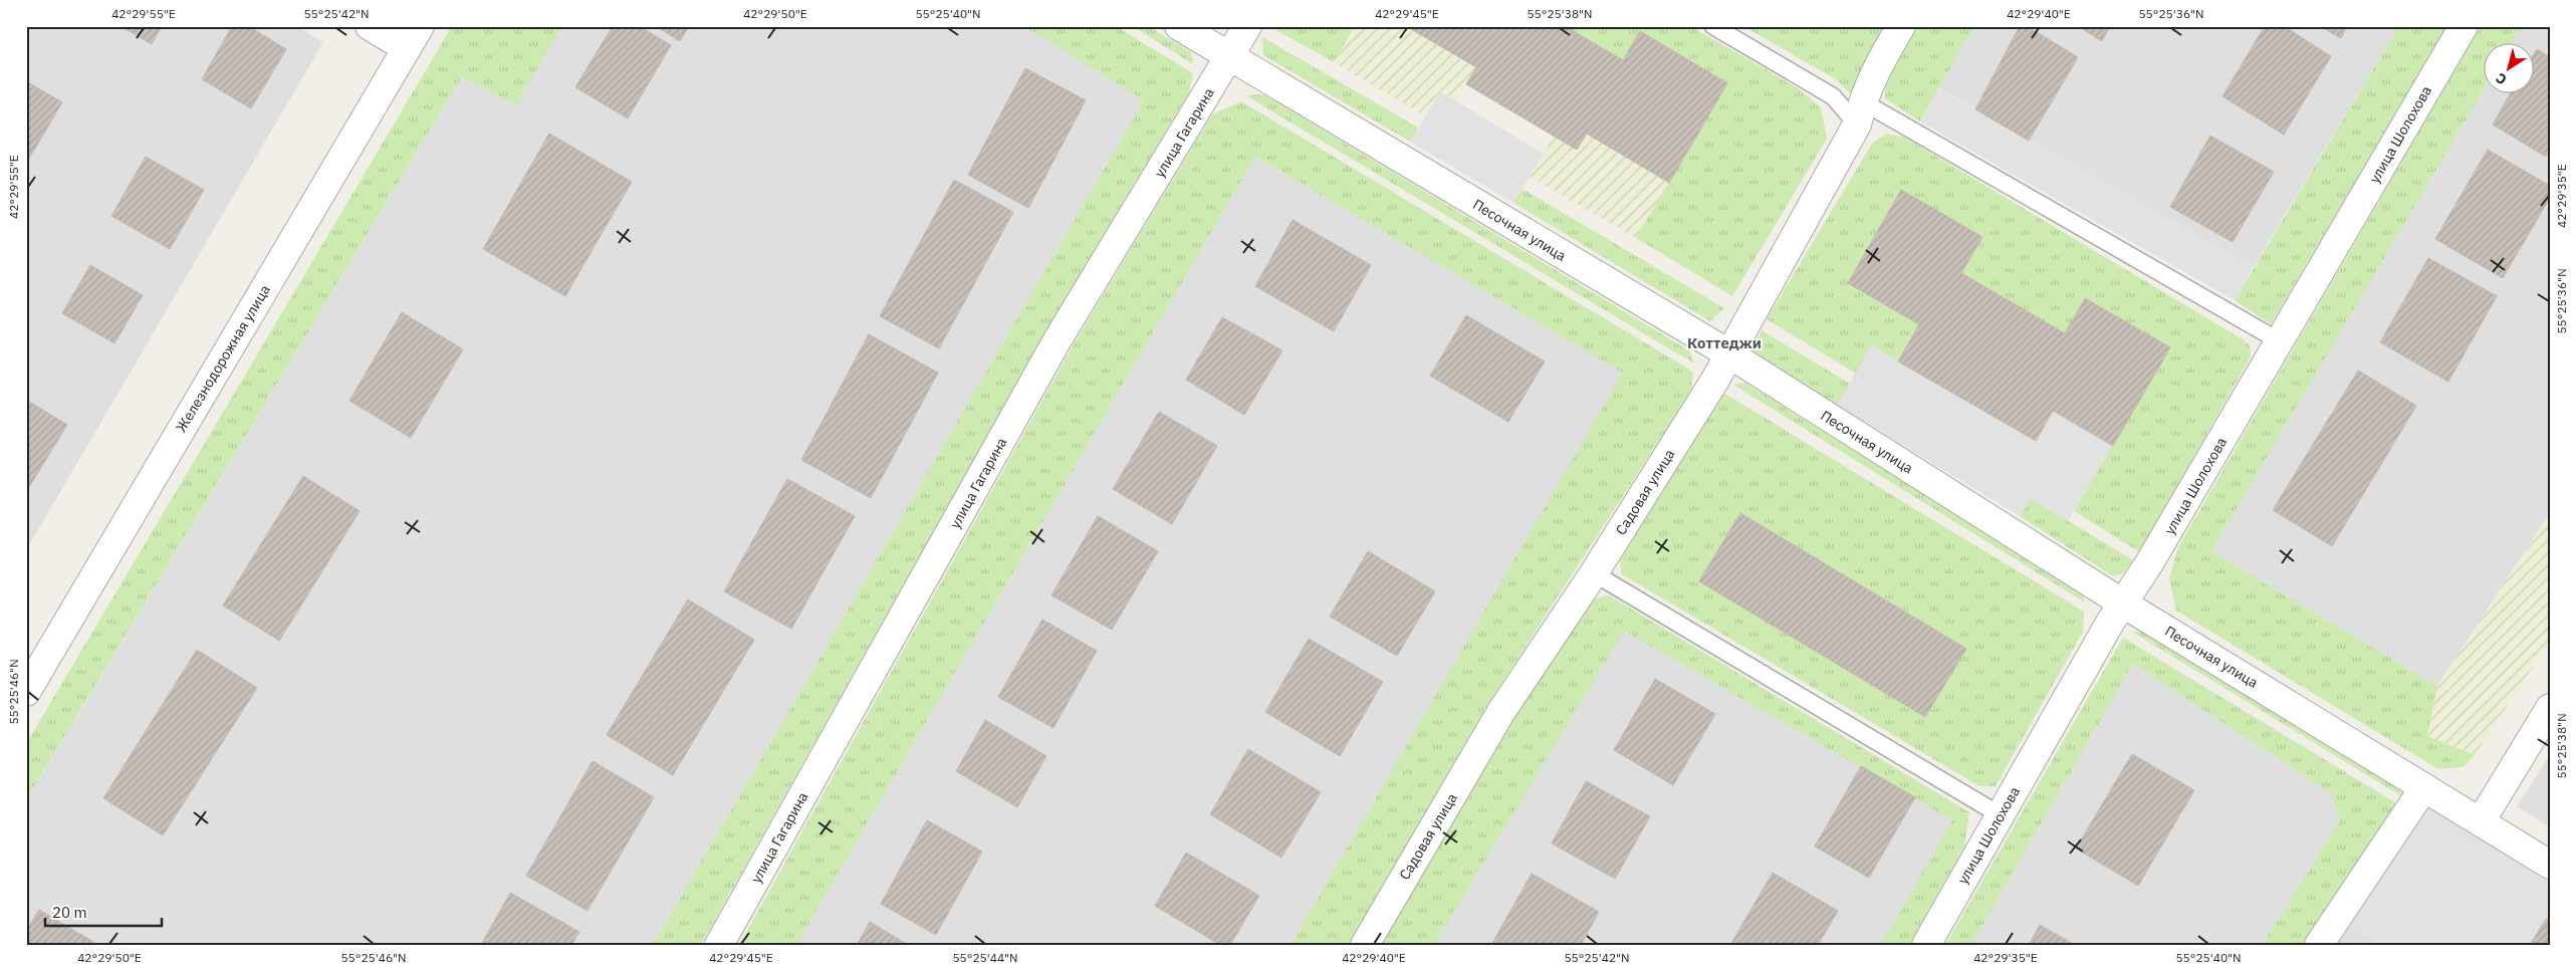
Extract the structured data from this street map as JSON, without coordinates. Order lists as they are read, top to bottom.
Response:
{
  "streets": {
    "street": [
      "улица Гагарина",
      "улица Шолохова",
      "Песочная улица",
      "Железнодорожная улица",
      "Садовая улица"
    ]
  },
  "crossings": [
    ["улица Гагарина", "Песочная улица"],
    ["улица Шолохова", "Песочная улица"],
    ["Песочная улица", "Садовая улица"]
  ],
  "districts": ["Коттеджи"],
  "scale_bar": "20 m",
  "north": "bottom left",
  "coordinates": [
    "42°29'55\"E",
    "55°25'42\"N",
    "42°29'50\"E",
    "55°25'40\"N",
    "42°29'45\"E",
    "55°25'38\"N",
    "42°29'40\"E",
    "55°25'36\"N",
    "42°29'35\"E",
    "55°25'46\"N",
    "55°25'44\"N"
  ]
}
